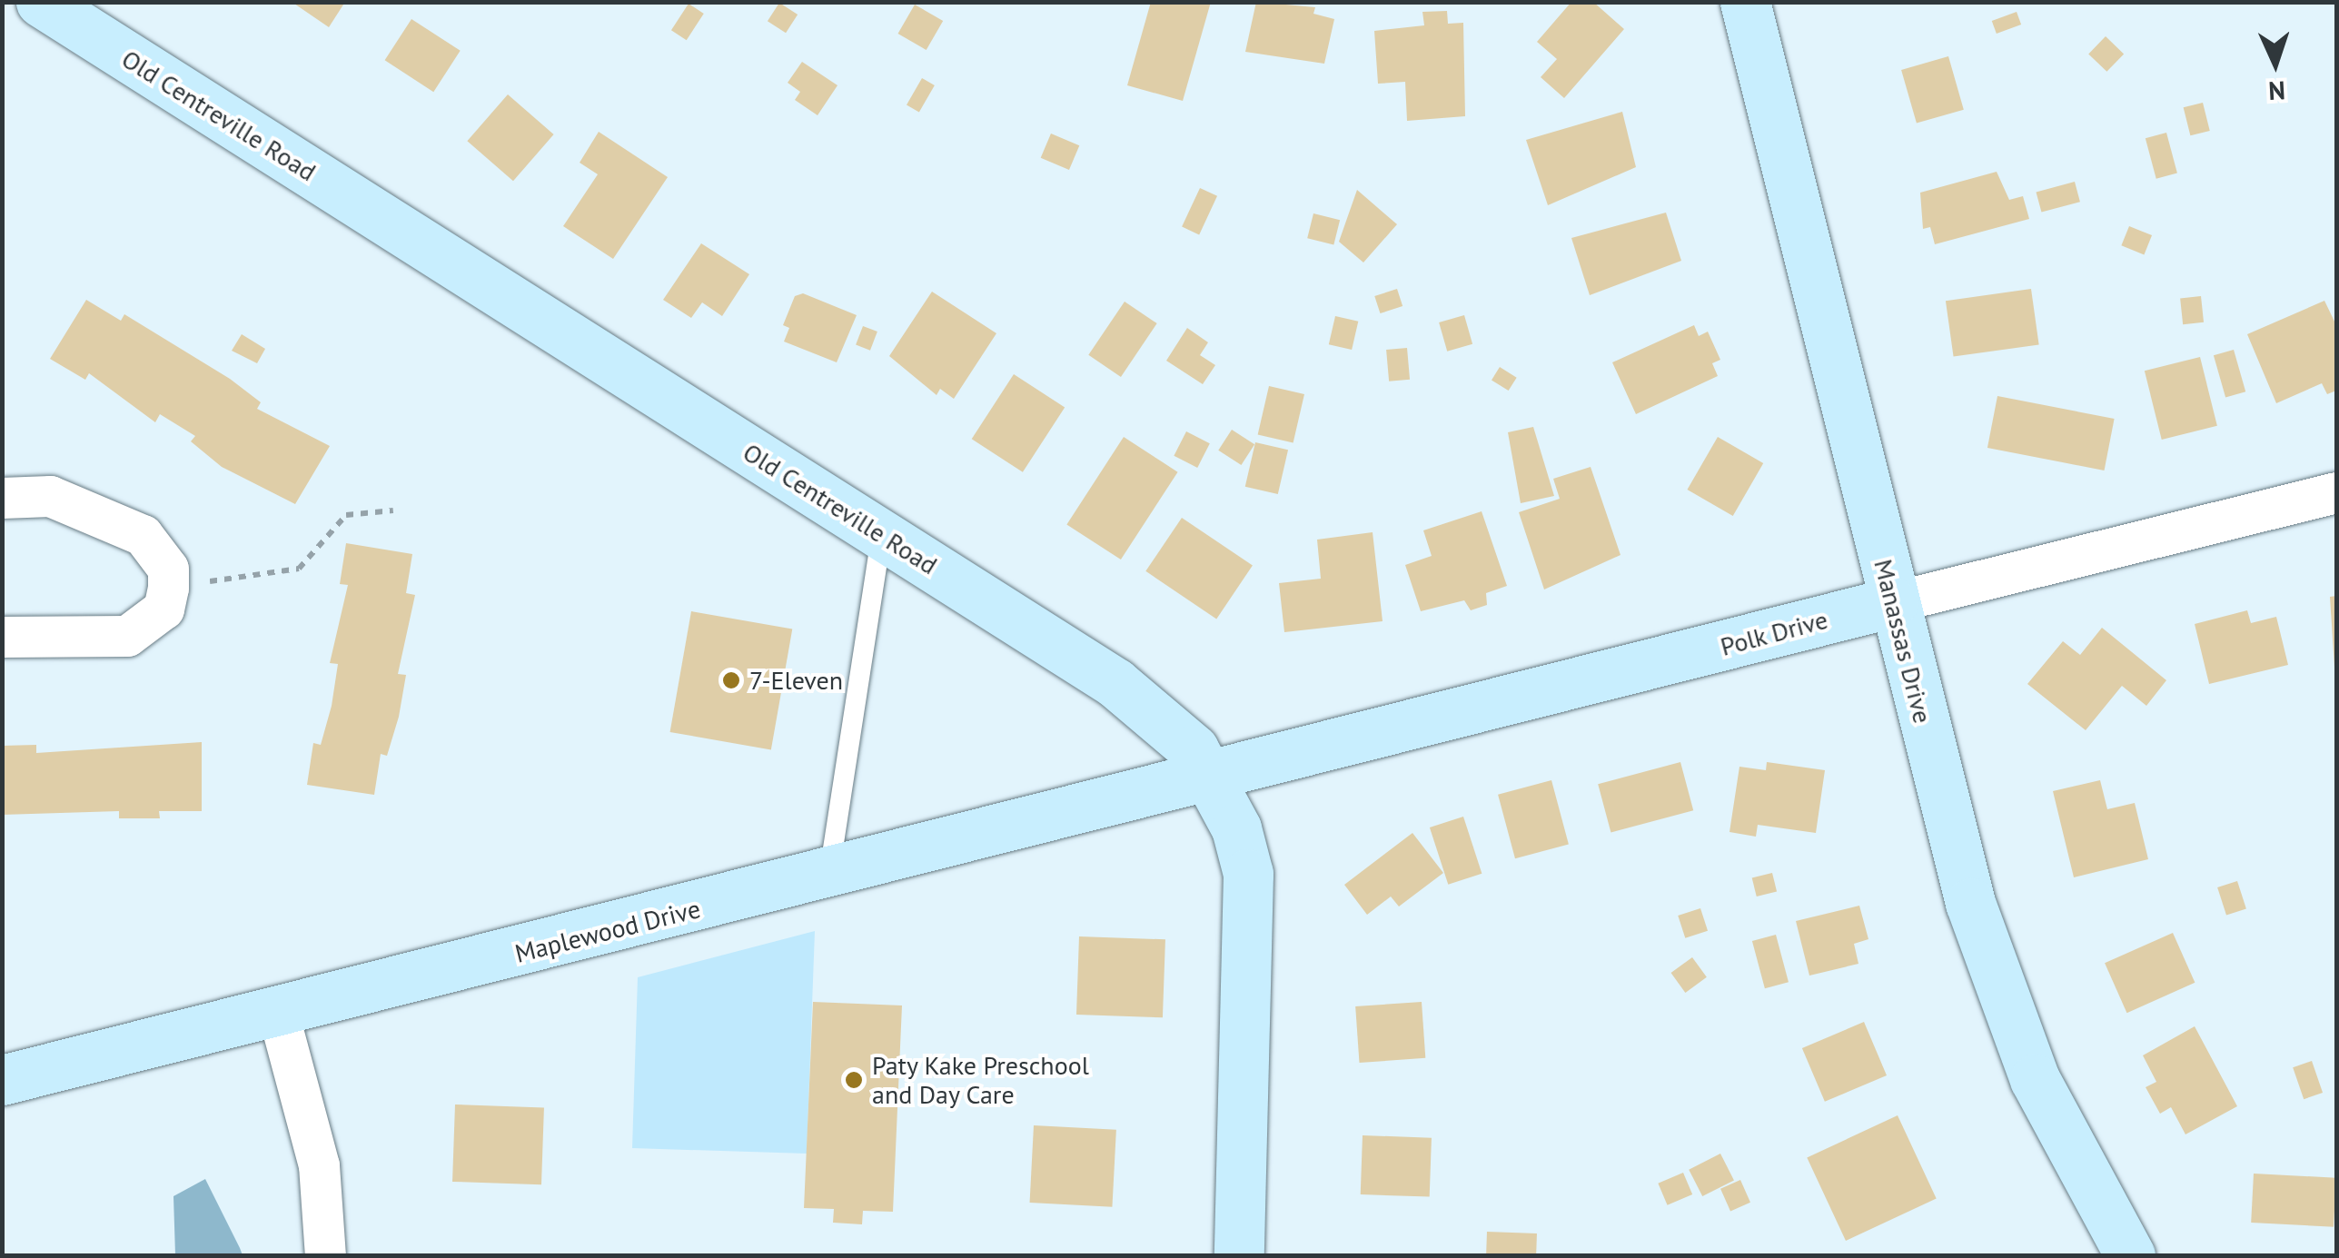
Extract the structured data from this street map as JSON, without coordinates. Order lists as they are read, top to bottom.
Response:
{
  "streets": {
    "street": [
      "Old Centreville Road",
      "Polk Drive",
      "Manassas Drive",
      "Maplewood Drive"
    ]
  },
  "crossings": [
    ["Old Centreville Road", "Polk Drive"],
    ["Old Centreville Road", "Maplewood Drive"],
    ["Polk Drive", "Manassas Drive"],
    ["Polk Drive", "Maplewood Drive"]
  ],
  "places": ["7-Eleven", "Paty Kake Preschool and Day Care"],
  "north": "bottom"
}
